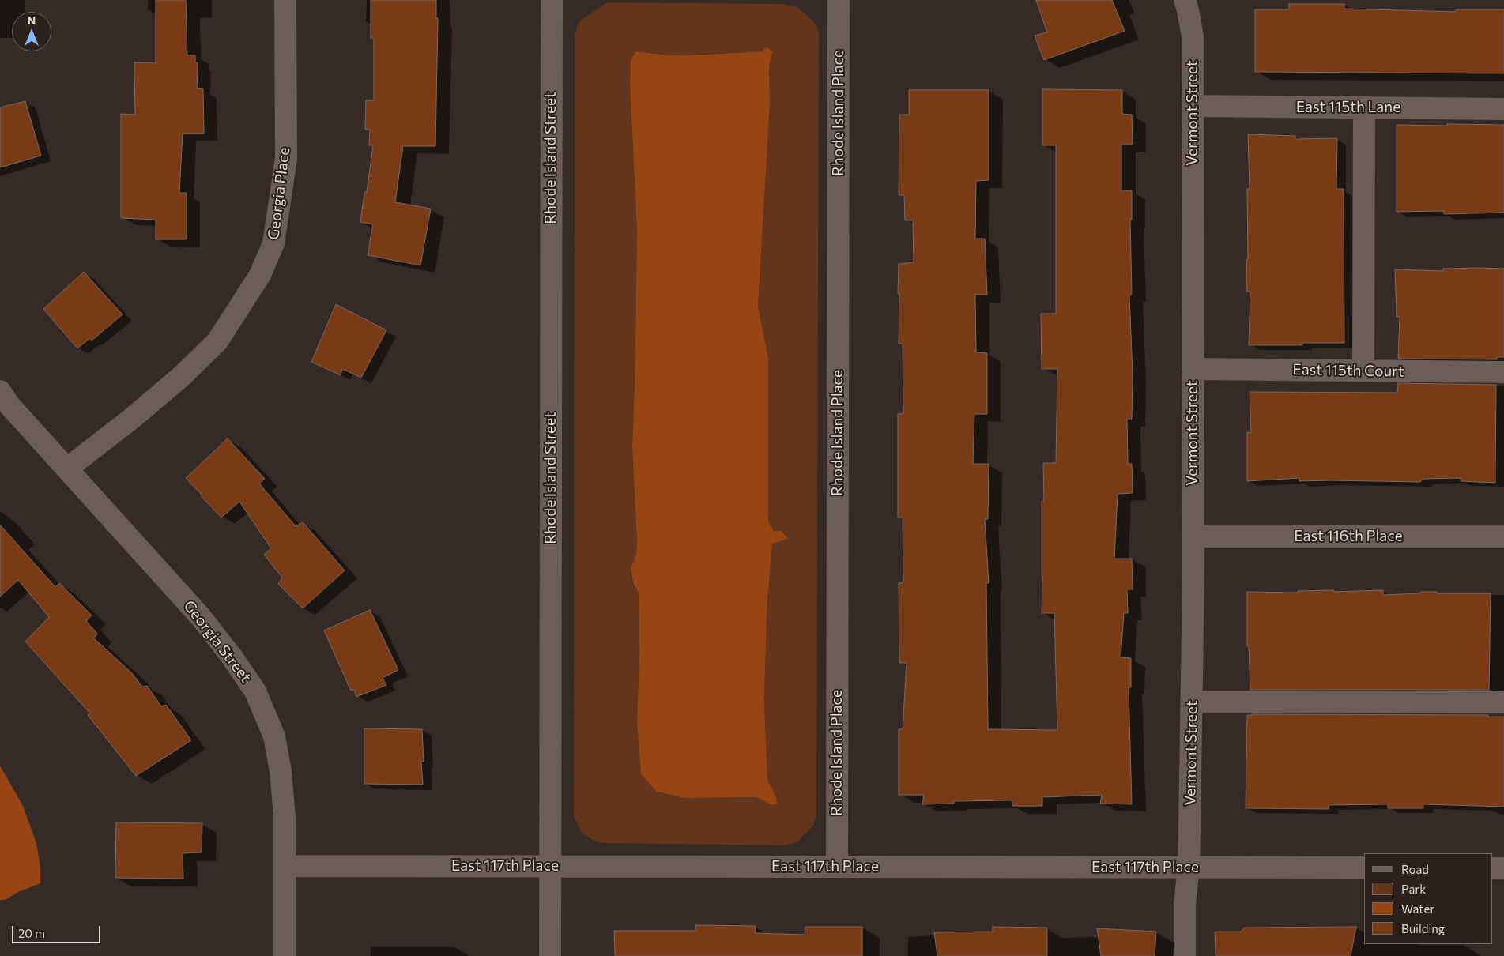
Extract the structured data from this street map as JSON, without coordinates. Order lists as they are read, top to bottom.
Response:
{
  "streets": {
    "street": [
      "East 115th Lane",
      "Rhode Island Place",
      "Vermont Street",
      "Rhode Island Street",
      "Georgia Place",
      "East 115th Court",
      "East 116th Place",
      "Georgia Street",
      "East 117th Place"
    ]
  },
  "crossings": [
    ["East 115th Lane", "Vermont Street"],
    ["Rhode Island Place", "East 117th Place"],
    ["Vermont Street", "East 115th Court"],
    ["Vermont Street", "East 116th Place"],
    ["Vermont Street", "East 117th Place"],
    ["Rhode Island Street", "East 117th Place"],
    ["Georgia Place", "Georgia Street"],
    ["Georgia Street", "East 117th Place"]
  ],
  "legend": [
    "Road",
    "Park",
    "Water",
    "Building"
  ],
  "scale_bar": "20 m",
  "north": "top"
}
